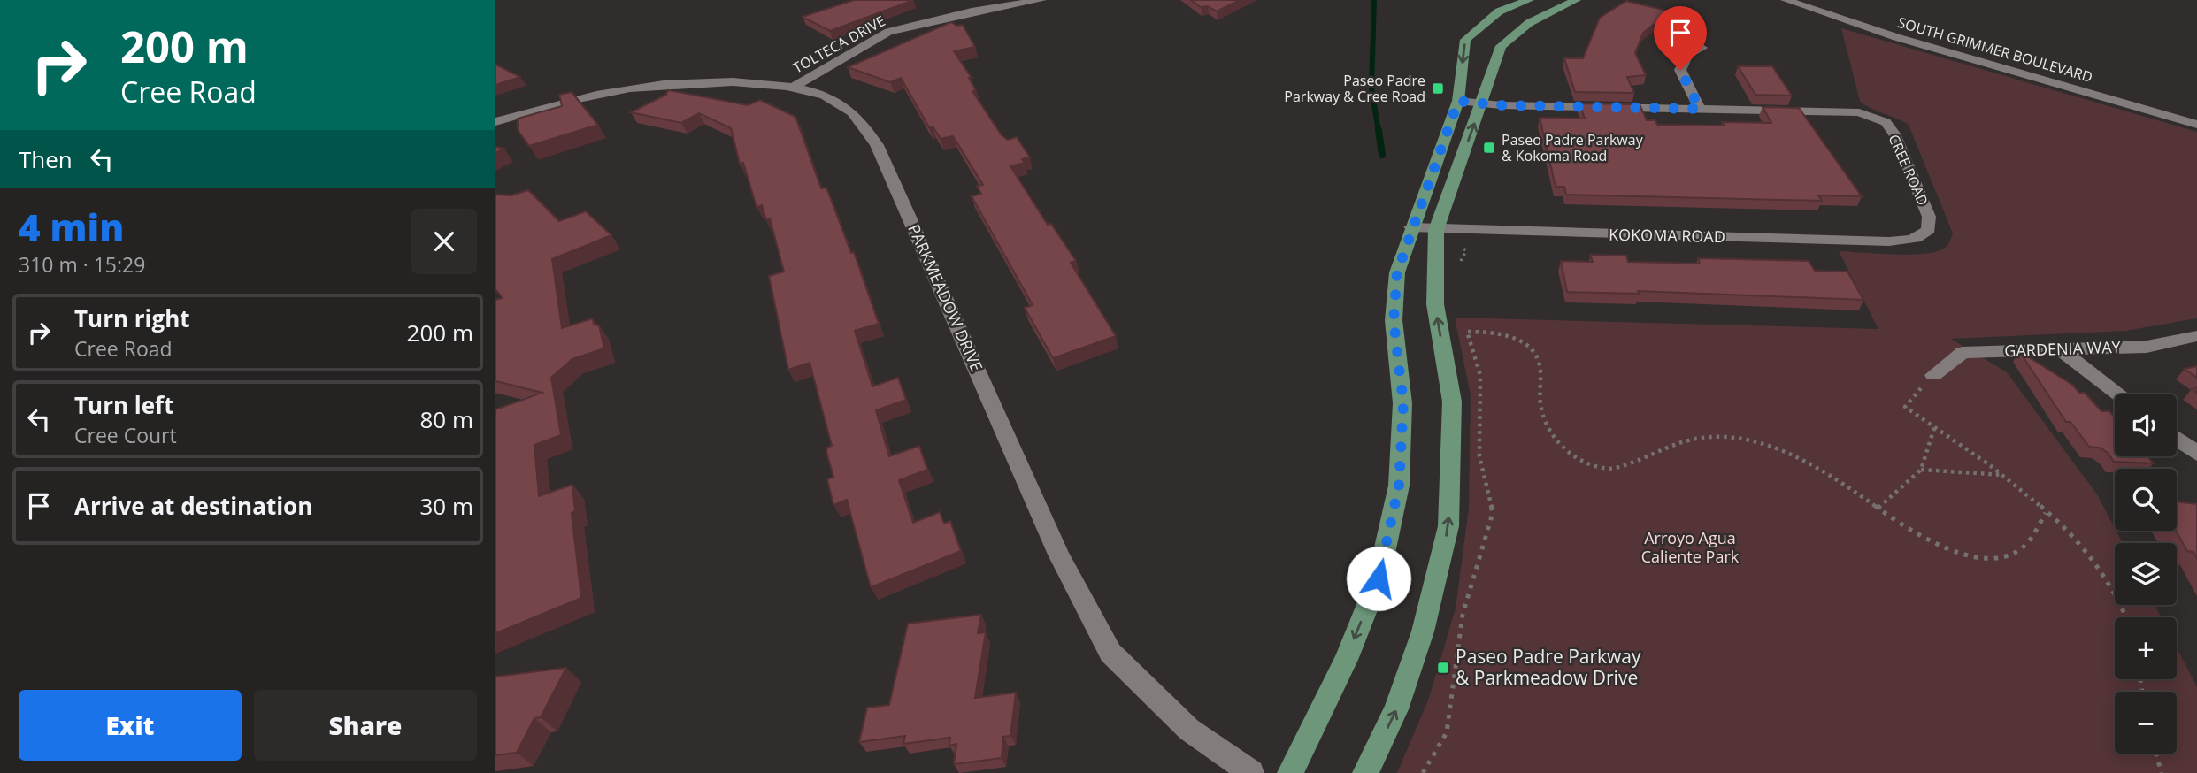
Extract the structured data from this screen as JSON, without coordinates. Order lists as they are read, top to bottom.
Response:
{
  "streets": {
    "street": [
      "TOLTECA DRIVE",
      "SOUTH GRIMMER BOULEVARD",
      "CREE ROAD",
      "KOKOMA ROAD",
      "PARKMEADOW DRIVE",
      "GARDENIA WAY"
    ]
  },
  "crossings": [
    ["TOLTECA DRIVE", "PARKMEADOW DRIVE"],
    ["CREE ROAD", "KOKOMA ROAD"]
  ],
  "parks": ["Arroyo Agua Caliente Park"],
  "places": {
    "transit": ["Paseo Padre Parkway & Cree Road", "Paseo Padre Parkway & Kokoma Road", "Paseo Padre Parkway & Parkmeadow Drive"]
  },
  "page": {
    "turn": ["200 m", "Cree Road"],
    "then": "Then",
    "heading": ["4 min", "310 m · 15:29"],
    "list": [
      {
        "name": "Turn right",
        "note": "Cree Road",
        "value": "200 m"
      },
      {
        "name": "Turn left",
        "note": "Cree Court",
        "value": "80 m"
      },
      {
        "name": "Arrive at destination",
        "value": "30 m"
      }
    ],
    "map_buttons": ["+", "−"],
    "buttons": ["Exit", "Share"]
  }
}
